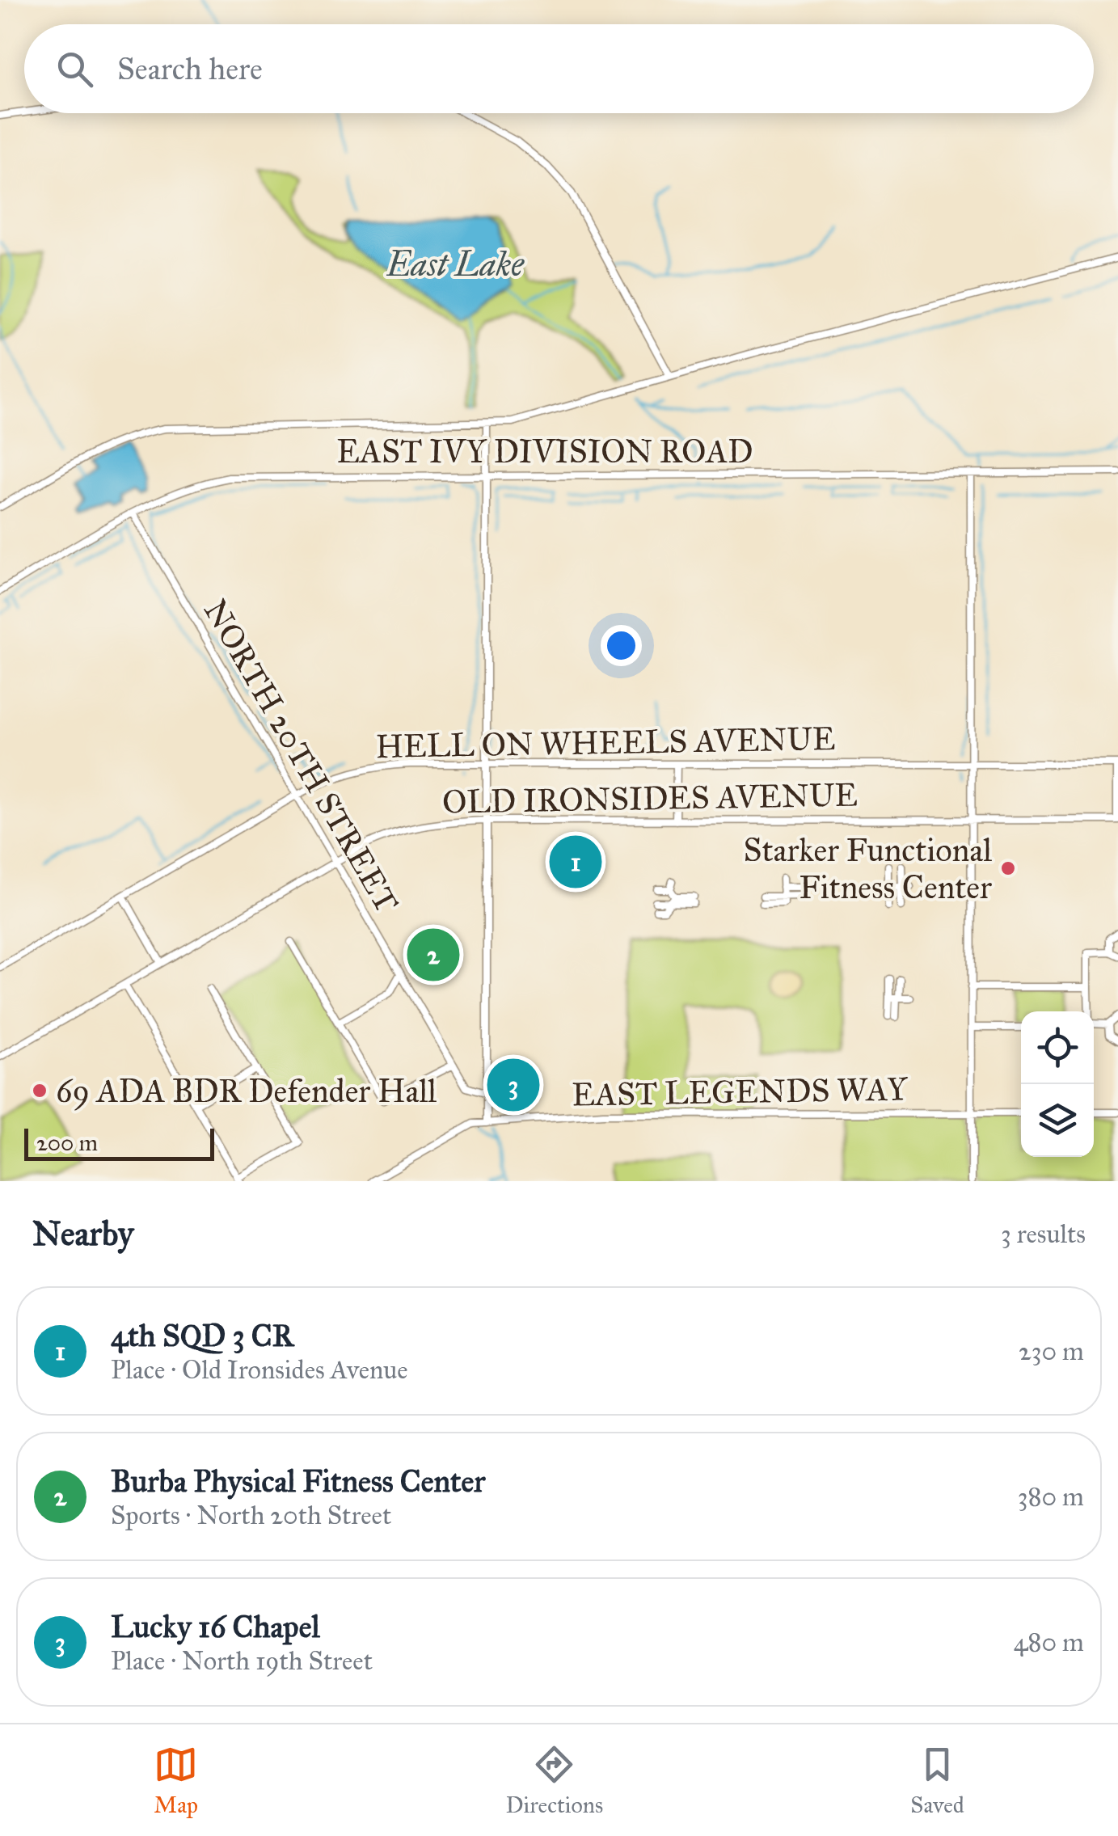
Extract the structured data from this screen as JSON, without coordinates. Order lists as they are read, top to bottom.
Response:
{
  "streets": {
    "street": [
      "EAST IVY DIVISION ROAD",
      "HELL ON WHEELS AVENUE",
      "NORTH 20TH STREET",
      "OLD IRONSIDES AVENUE",
      "EAST LEGENDS WAY"
    ]
  },
  "crossings": [
    ["EAST IVY DIVISION ROAD", "NORTH 20TH STREET"],
    ["HELL ON WHEELS AVENUE", "NORTH 20TH STREET"],
    ["NORTH 20TH STREET", "OLD IRONSIDES AVENUE"]
  ],
  "water": ["East Lake"],
  "places": ["Starker Functional Fitness Center", "69 ADA BDR Defender Hall"],
  "scale_bar": "200 m",
  "page": {
    "search": "Search here",
    "pins": ["1", "2", "3"],
    "scale": "200 m",
    "heading": ["Nearby", "3 results"],
    "list": [
      {
        "mark": "1",
        "name": "4th SQD 3 CR",
        "note": "Place · Old Ironsides Avenue",
        "value": "230 m"
      },
      {
        "mark": "2",
        "name": "Burba Physical Fitness Center",
        "note": "Sports · North 20th Street",
        "value": "380 m"
      },
      {
        "mark": "3",
        "name": "Lucky 16 Chapel",
        "note": "Place · North 19th Street",
        "value": "480 m"
      }
    ],
    "nav": ["Map", "Directions", "Saved"]
  }
}
